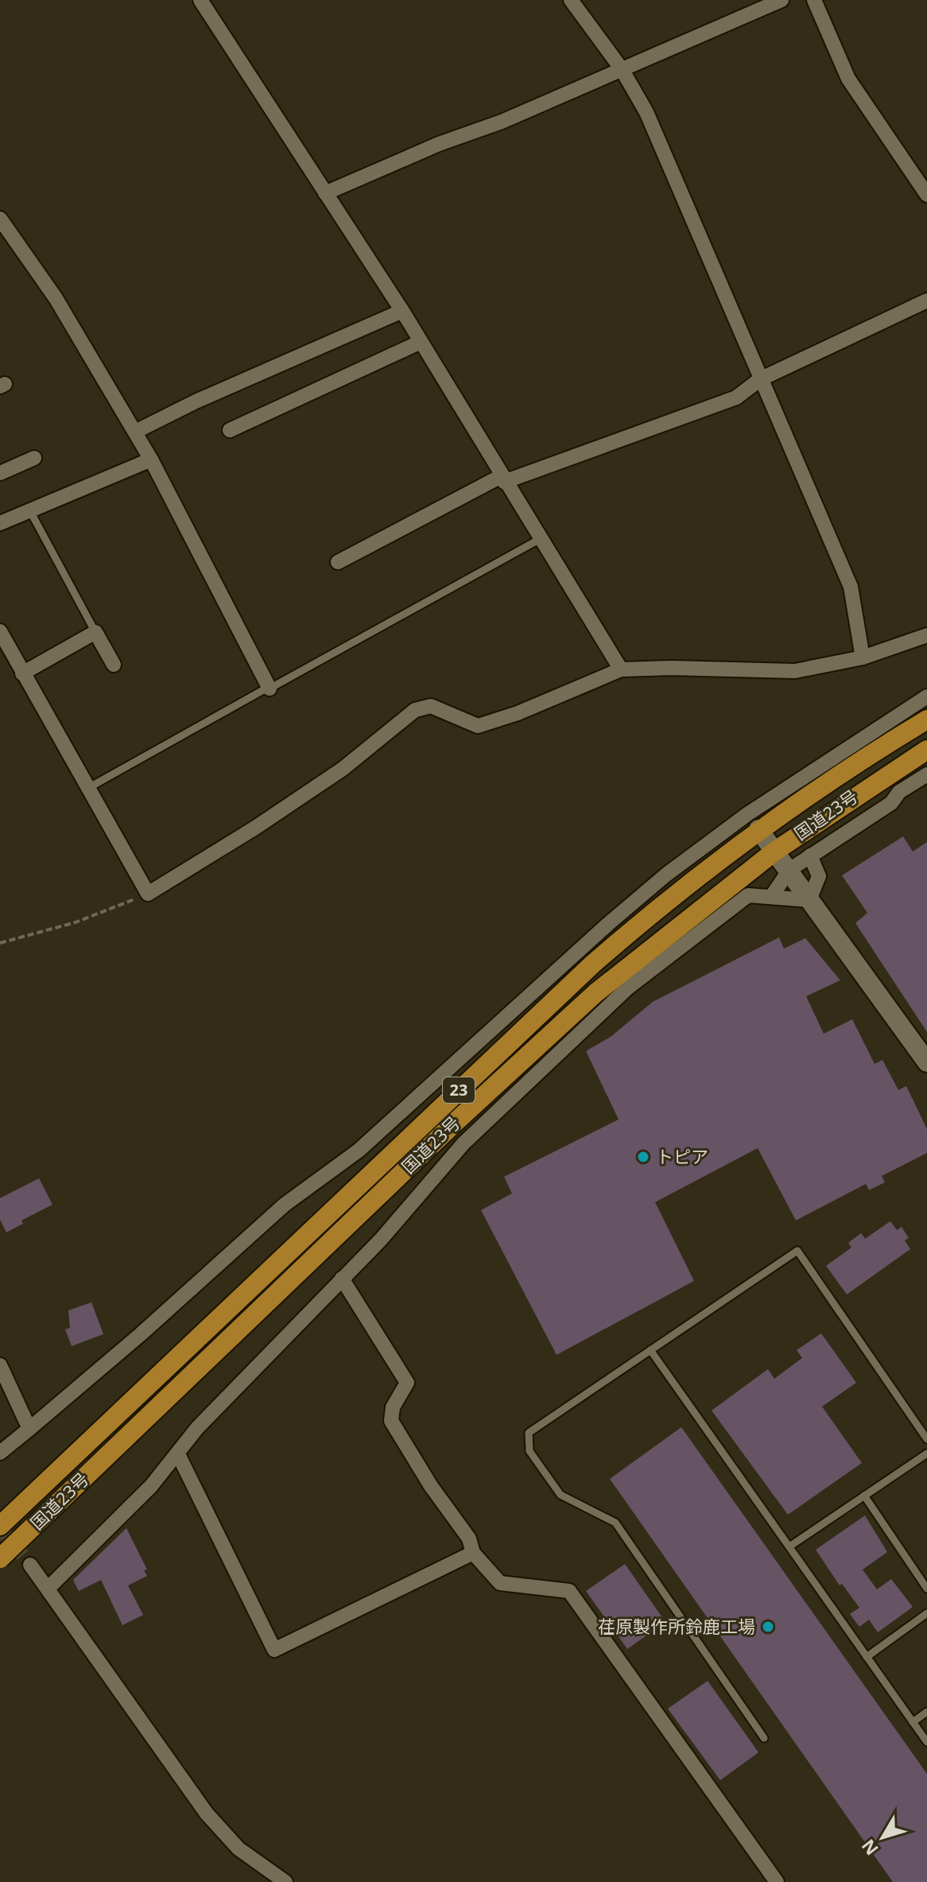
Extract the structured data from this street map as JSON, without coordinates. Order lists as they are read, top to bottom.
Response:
{
  "streets": {
    "highway": ["国道23号", "23"]
  },
  "places": ["トピア", "荏原製作所鈴鹿工場"],
  "north": "bottom left"
}
